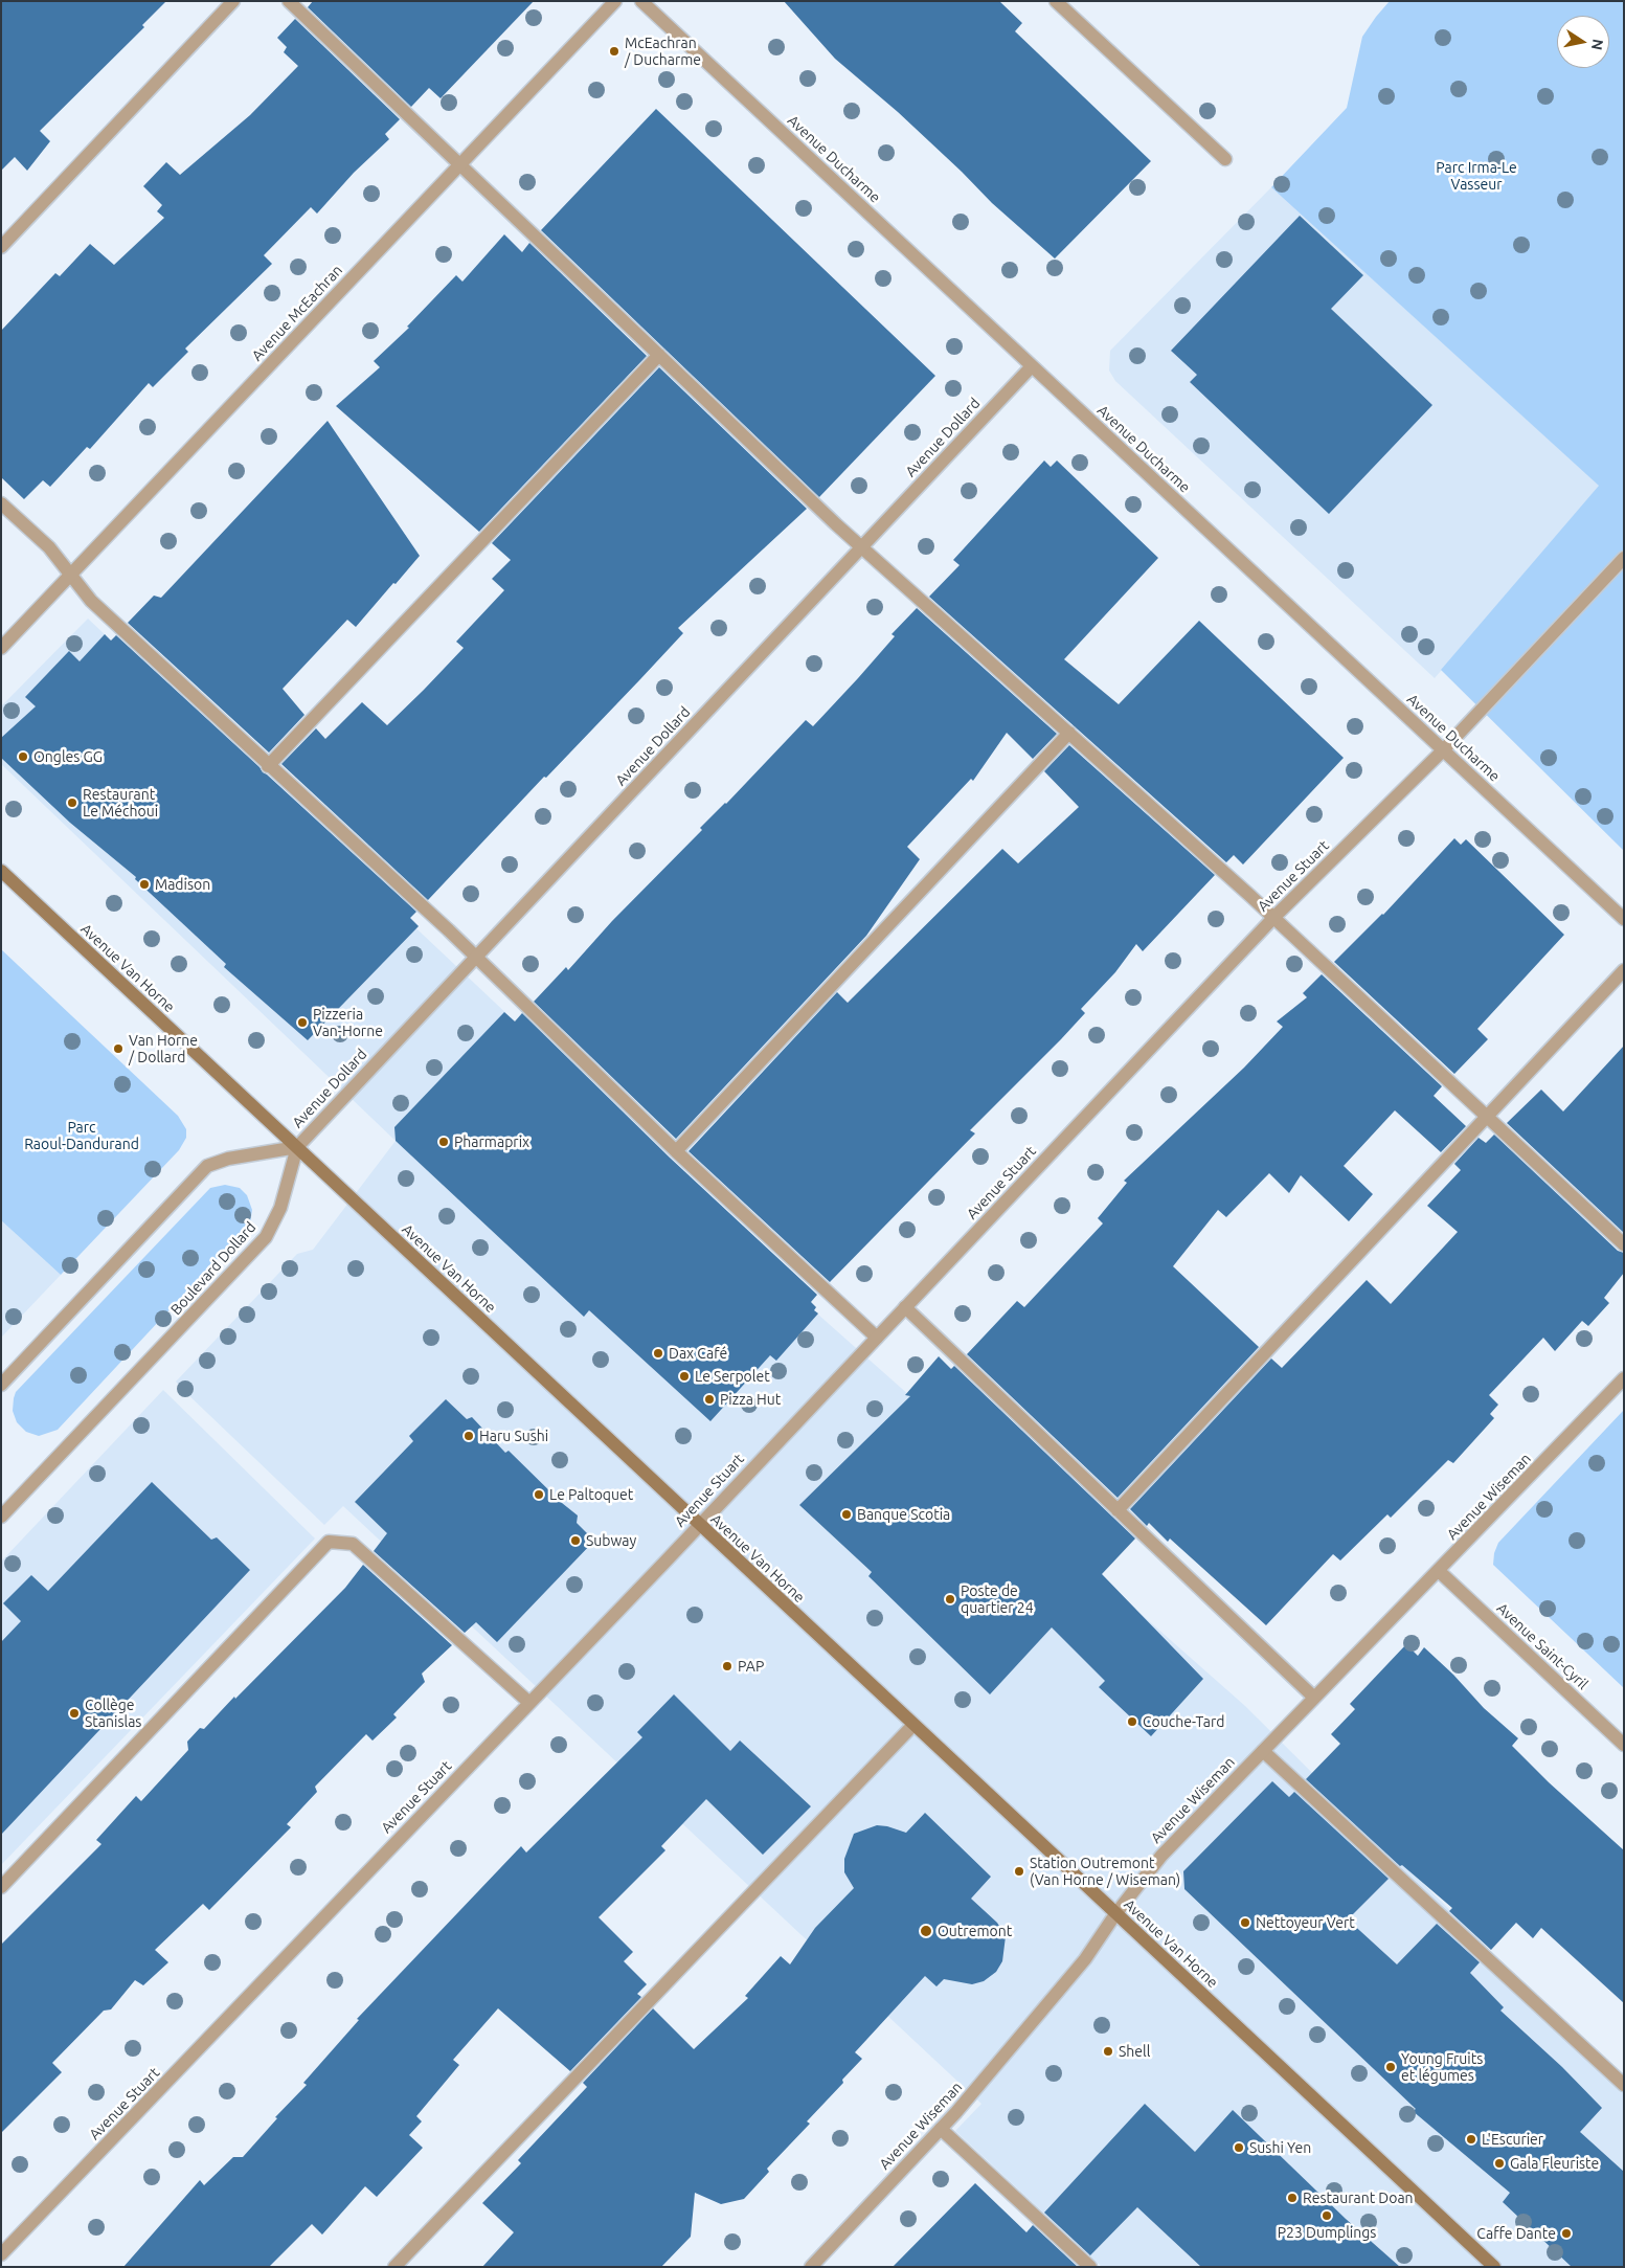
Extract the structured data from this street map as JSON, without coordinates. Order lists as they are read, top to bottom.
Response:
{
  "streets": {
    "main road": ["Avenue Van Horne"],
    "street": [
      "Avenue Ducharme",
      "Avenue McEachran",
      "Avenue Dollard",
      "Avenue Stuart",
      "Boulevard Dollard",
      "Avenue Wiseman",
      "Avenue Saint-Cyril"
    ]
  },
  "crossings": [
    ["Avenue Ducharme", "Avenue Dollard"],
    ["Avenue Ducharme", "Avenue Stuart"],
    ["Avenue Dollard", "Avenue Van Horne"],
    ["Avenue Dollard", "Boulevard Dollard"],
    ["Avenue Stuart", "Avenue Van Horne"],
    ["Avenue Van Horne", "Boulevard Dollard"],
    ["Avenue Van Horne", "Avenue Wiseman"],
    ["Avenue Wiseman", "Avenue Saint-Cyril"]
  ],
  "parks": ["Parc Irma-Le Vasseur", "Parc Raoul-Dandurand"],
  "places": [
    "McEachran / Ducharme",
    "Ongles GG",
    "Restaurant Le Méchoui",
    "Madison",
    "Pizzeria Van-Horne",
    "Van Horne / Dollard",
    "Pharmaprix",
    "Dax Café",
    "Le Serpolet",
    "Pizza Hut",
    "Haru Sushi",
    "Le Paltoquet",
    "Banque Scotia",
    "Subway",
    "Poste de quartier 24",
    "PAP",
    "Collège Stanislas",
    "Couche-Tard",
    "Station Outremont (Van Horne / Wiseman)",
    "Nettoyeur Vert",
    "Outremont",
    "Shell",
    "Young Fruits et légumes",
    "L'Escurier",
    "Sushi Yen",
    "Gala Fleuriste",
    "Restaurant Doan",
    "P23 Dumplings",
    "Caffe Dante"
  ],
  "north": "right"
}
